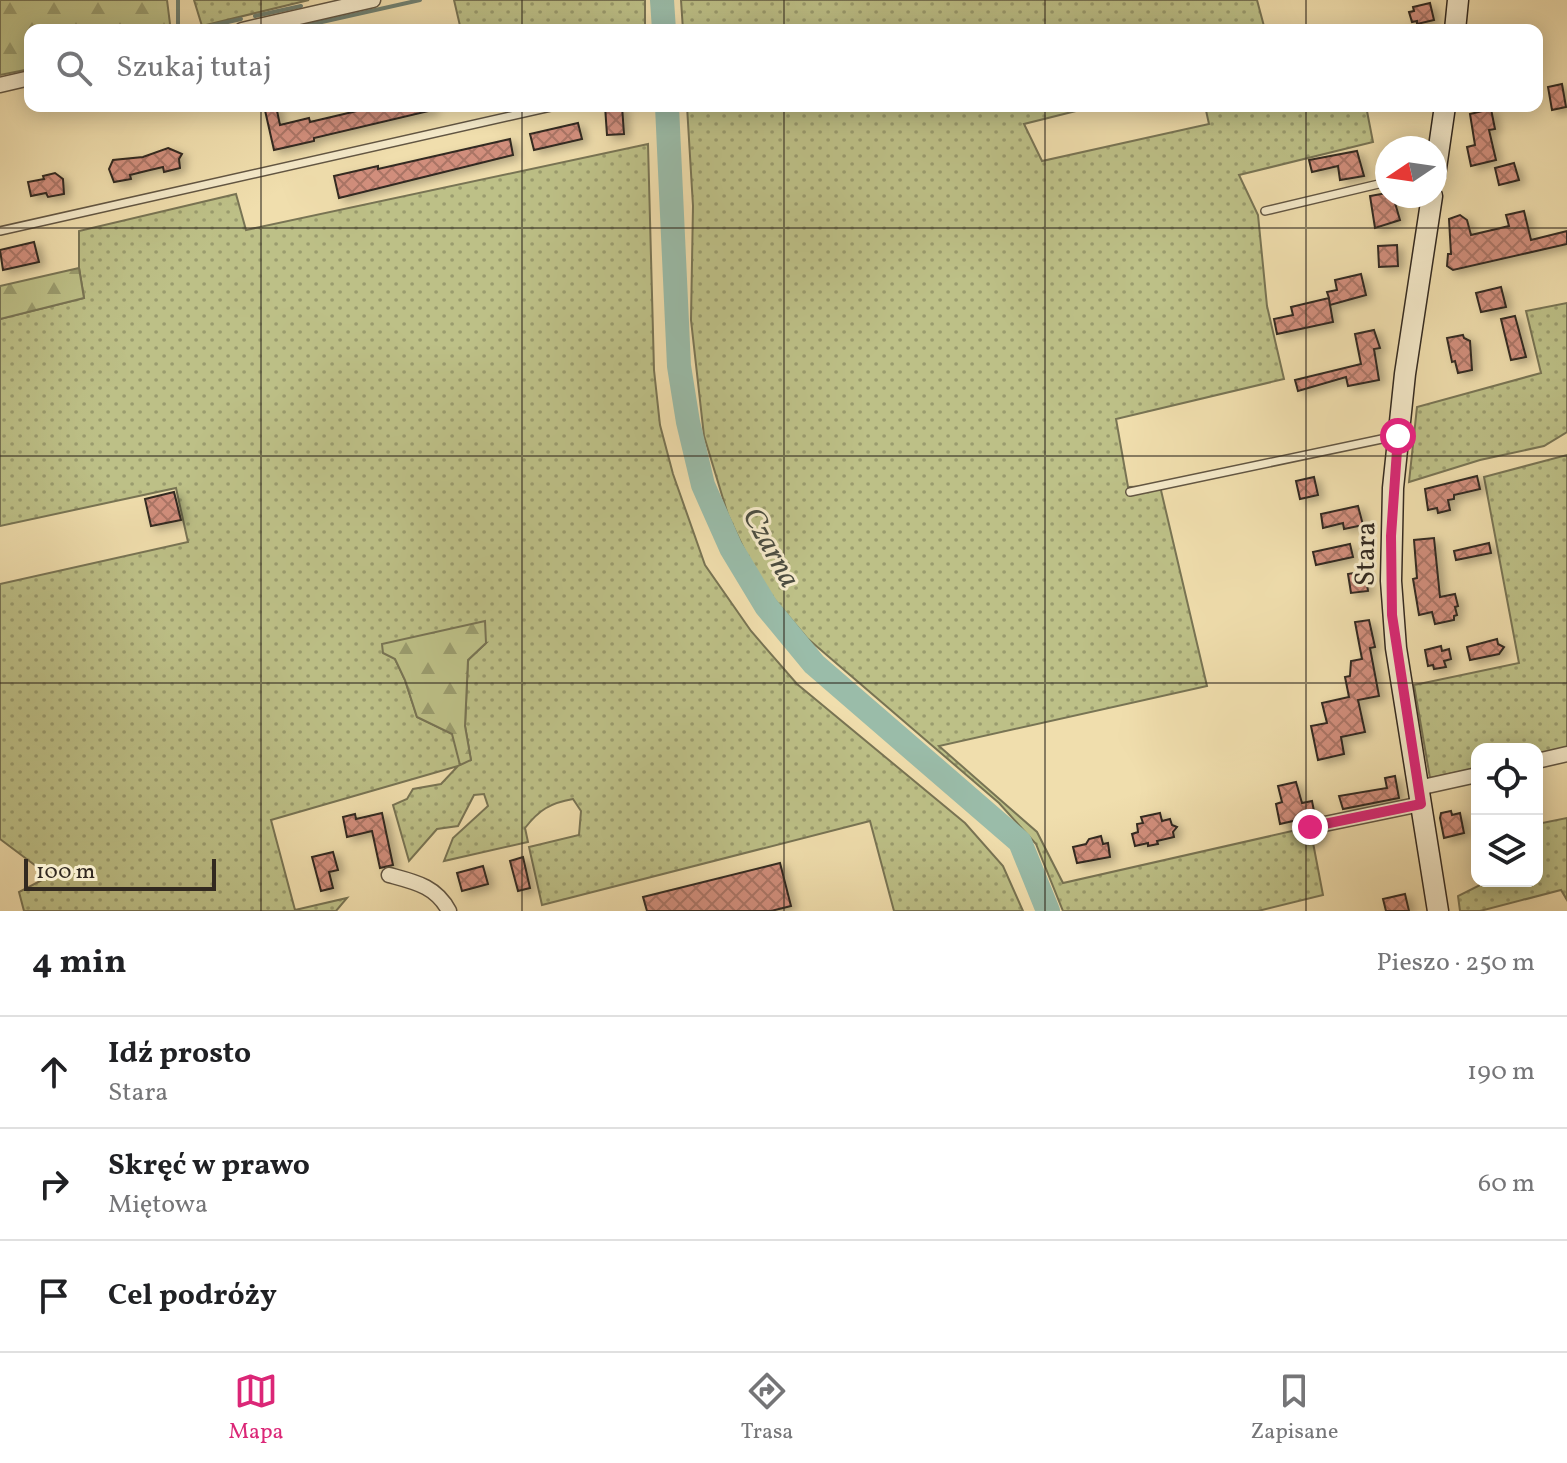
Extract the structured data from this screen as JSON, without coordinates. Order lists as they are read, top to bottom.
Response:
{
  "streets": {
    "street": ["Stara"]
  },
  "water": ["Czarna"],
  "scale_bar": "100 m",
  "north": "left",
  "page": {
    "search": "Szukaj tutaj",
    "scale": "100 m",
    "heading": ["4 min", "Pieszo · 250 m"],
    "list": [
      ["Idź prosto", "Stara", "190 m"],
      ["Skręć w prawo", "Miętowa", "60 m"],
      "Cel podróży"
    ],
    "nav": ["Mapa", "Trasa", "Zapisane"]
  }
}
